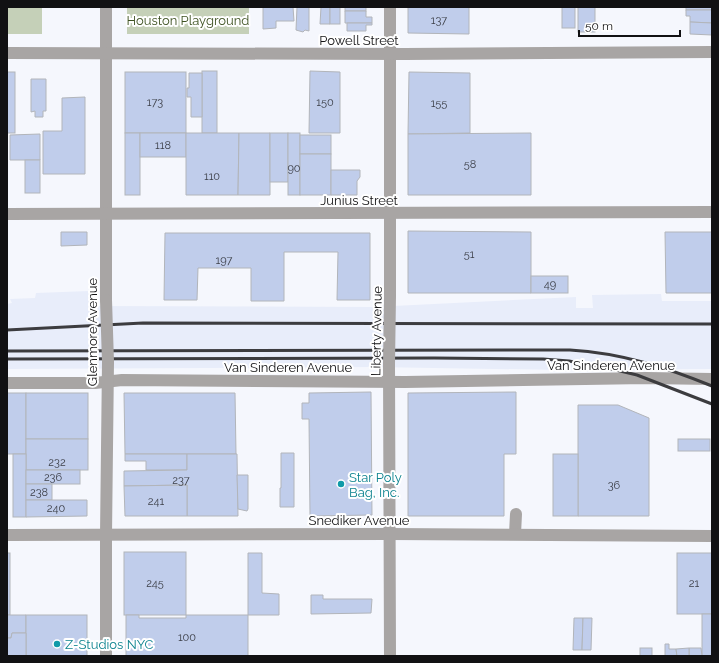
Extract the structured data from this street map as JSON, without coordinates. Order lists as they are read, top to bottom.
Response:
{
  "streets": {
    "street": [
      "Powell Street",
      "Junius Street",
      "Liberty Avenue",
      "Glenmore Avenue",
      "Van Sinderen Avenue",
      "Snediker Avenue"
    ]
  },
  "crossings": [
    ["Powell Street", "Liberty Avenue"],
    ["Powell Street", "Glenmore Avenue"],
    ["Junius Street", "Liberty Avenue"],
    ["Junius Street", "Glenmore Avenue"],
    ["Liberty Avenue", "Van Sinderen Avenue"],
    ["Liberty Avenue", "Snediker Avenue"],
    ["Glenmore Avenue", "Van Sinderen Avenue"],
    ["Glenmore Avenue", "Snediker Avenue"]
  ],
  "parks": ["Houston Playground"],
  "places": ["Star Poly Bag, Inc.", "Z-Studios NYC"],
  "house_numbers": [
    "137",
    "173",
    "150",
    "155",
    "118",
    "58",
    "90",
    "110",
    "51",
    "197",
    "49",
    "232",
    "236",
    "237",
    "36",
    "238",
    "241",
    "240",
    "245",
    "21",
    "100"
  ],
  "scale_bar": "50 m"
}
